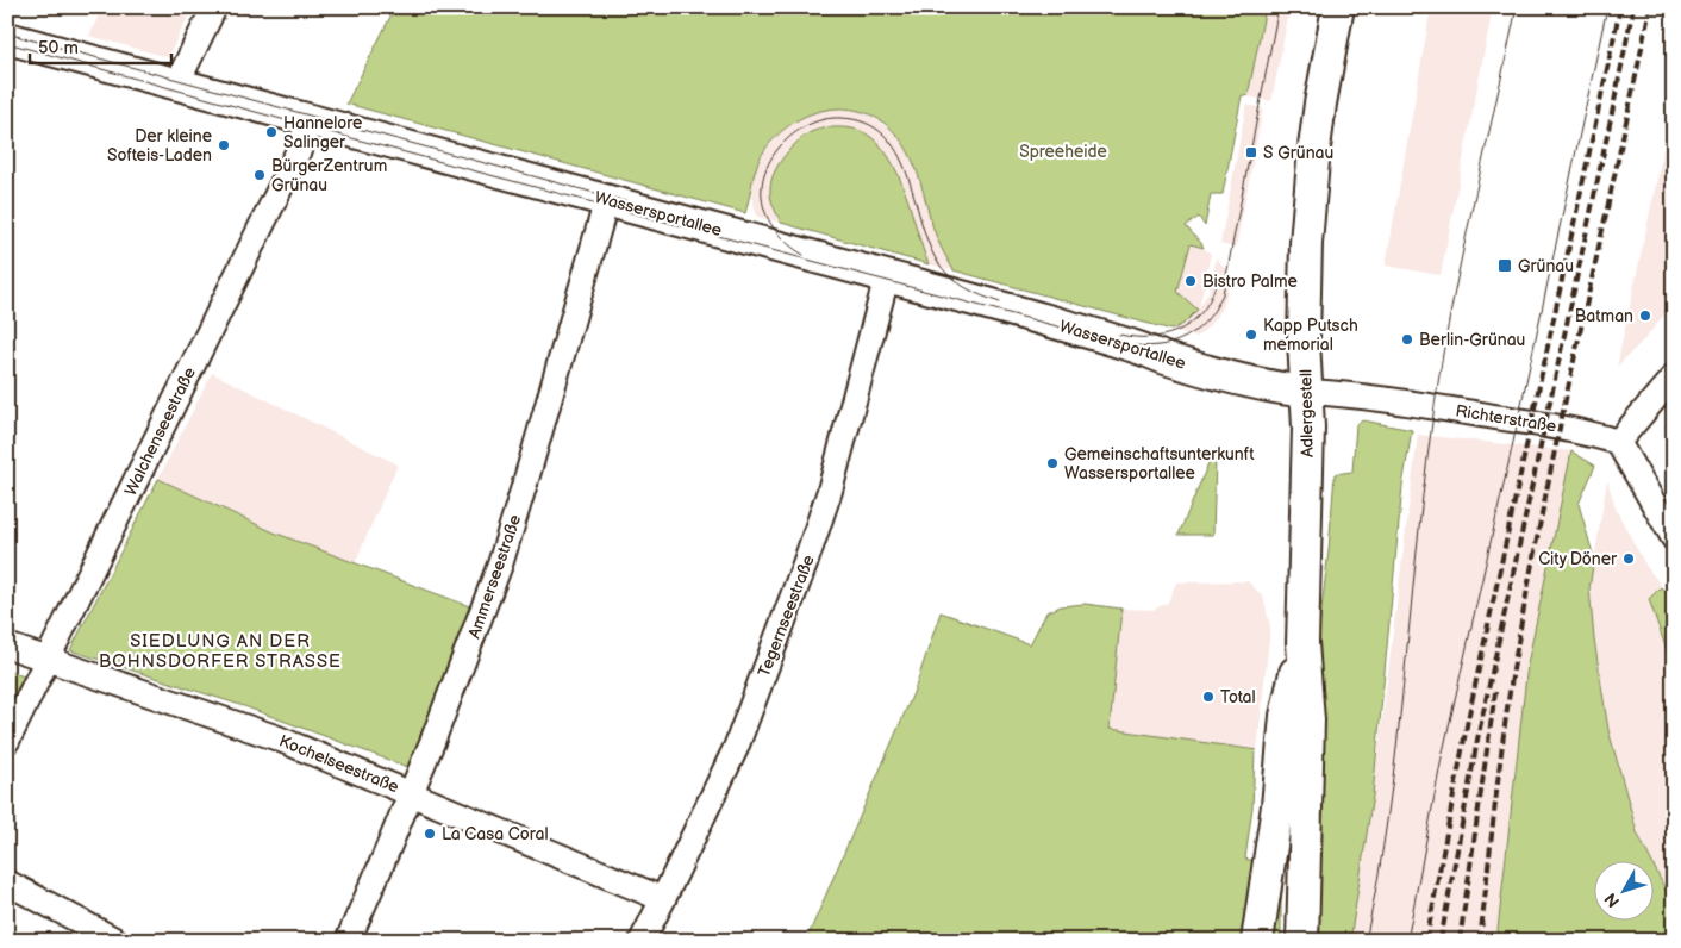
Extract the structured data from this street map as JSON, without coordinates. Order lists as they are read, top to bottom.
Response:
{
  "streets": {
    "main road": ["Wassersportallee", "Adlergestell"],
    "street": [
      "Richterstraße",
      "Walchenseestraße",
      "Ammerseestraße",
      "Tegernseestraße",
      "Kochelseestraße"
    ]
  },
  "crossings": [
    ["Wassersportallee", "Adlergestell"],
    ["Wassersportallee", "Richterstraße"],
    ["Wassersportallee", "Walchenseestraße"],
    ["Wassersportallee", "Ammerseestraße"],
    ["Wassersportallee", "Tegernseestraße"],
    ["Adlergestell", "Richterstraße"],
    ["Walchenseestraße", "Kochelseestraße"],
    ["Ammerseestraße", "Kochelseestraße"],
    ["Tegernseestraße", "Kochelseestraße"]
  ],
  "districts": ["SIEDLUNG AN DER BOHNSDORFER STRASSE"],
  "parks": ["Spreeheide"],
  "places": {
    "other": [
      "Hannelore Salinger",
      "Der kleine Softeis-Laden",
      "BürgerZentrum Grünau",
      "Bistro Palme",
      "Batman",
      "Kapp Putsch memorial",
      "Berlin-Grünau",
      "Gemeinschaftsunterkunft Wassersportallee",
      "City Döner",
      "Total",
      "La Casa Coral"
    ],
    "transit": ["S Grünau", "Grünau"]
  },
  "scale_bar": "50 m",
  "north": "bottom left"
}
